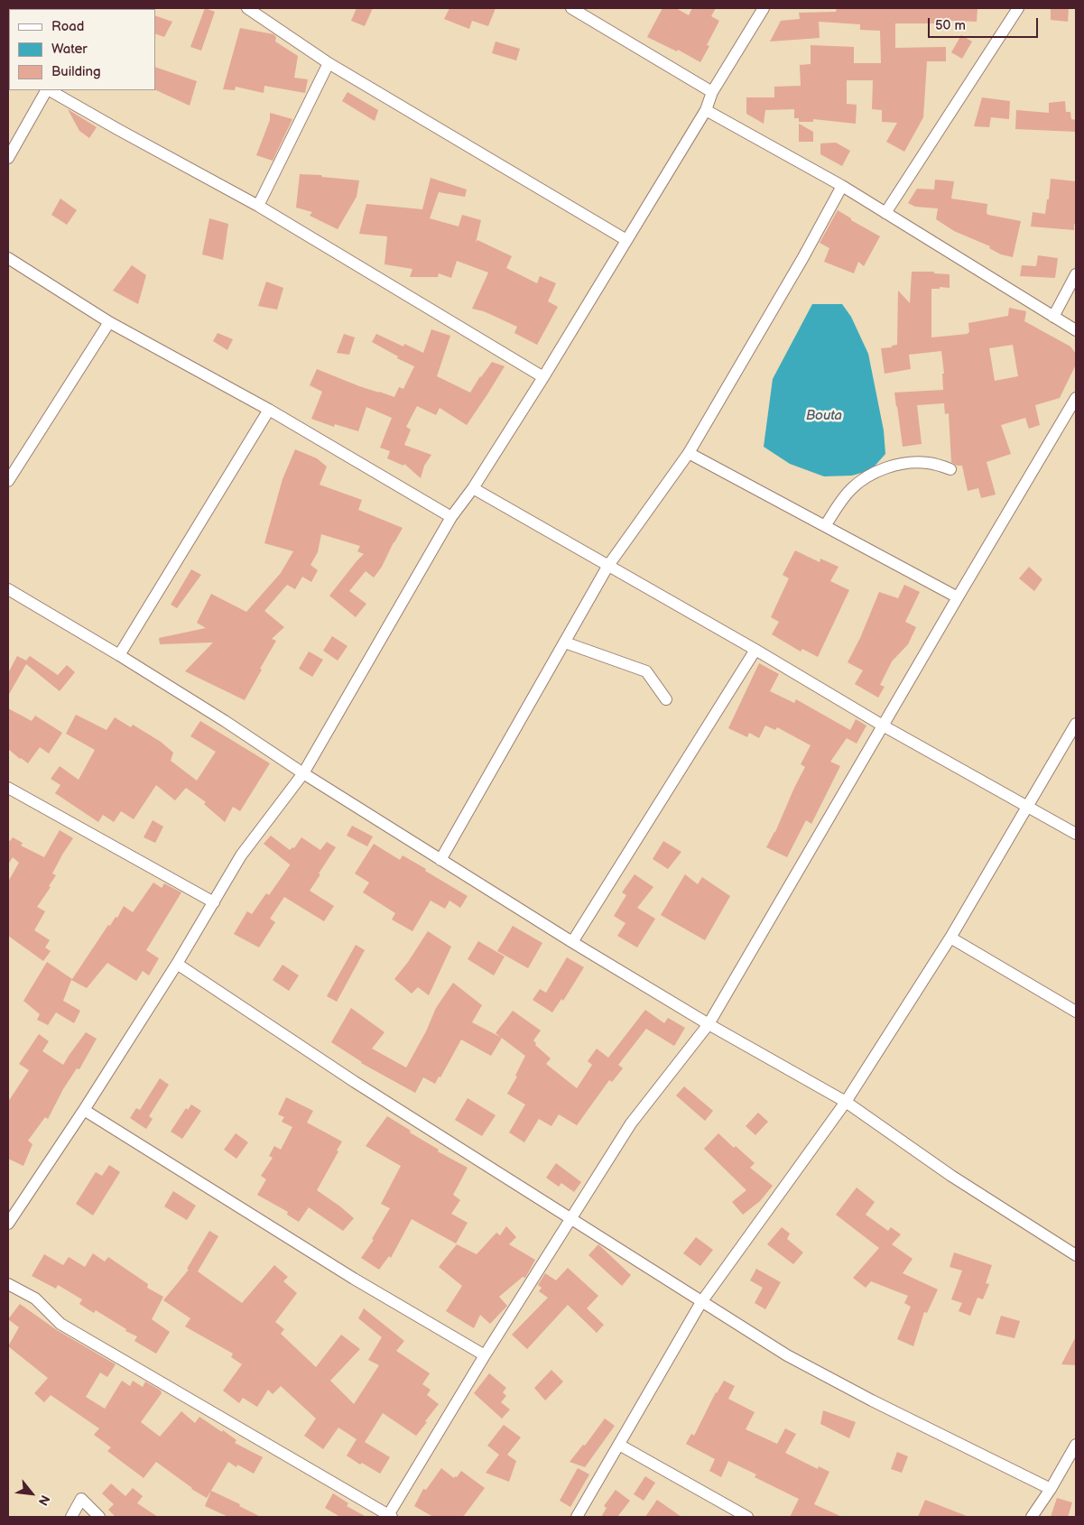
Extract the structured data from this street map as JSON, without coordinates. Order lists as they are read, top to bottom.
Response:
{
  "water": ["Bouta"],
  "legend": ["Road", "Water", "Building"],
  "scale_bar": "50 m",
  "north": "bottom right"
}
